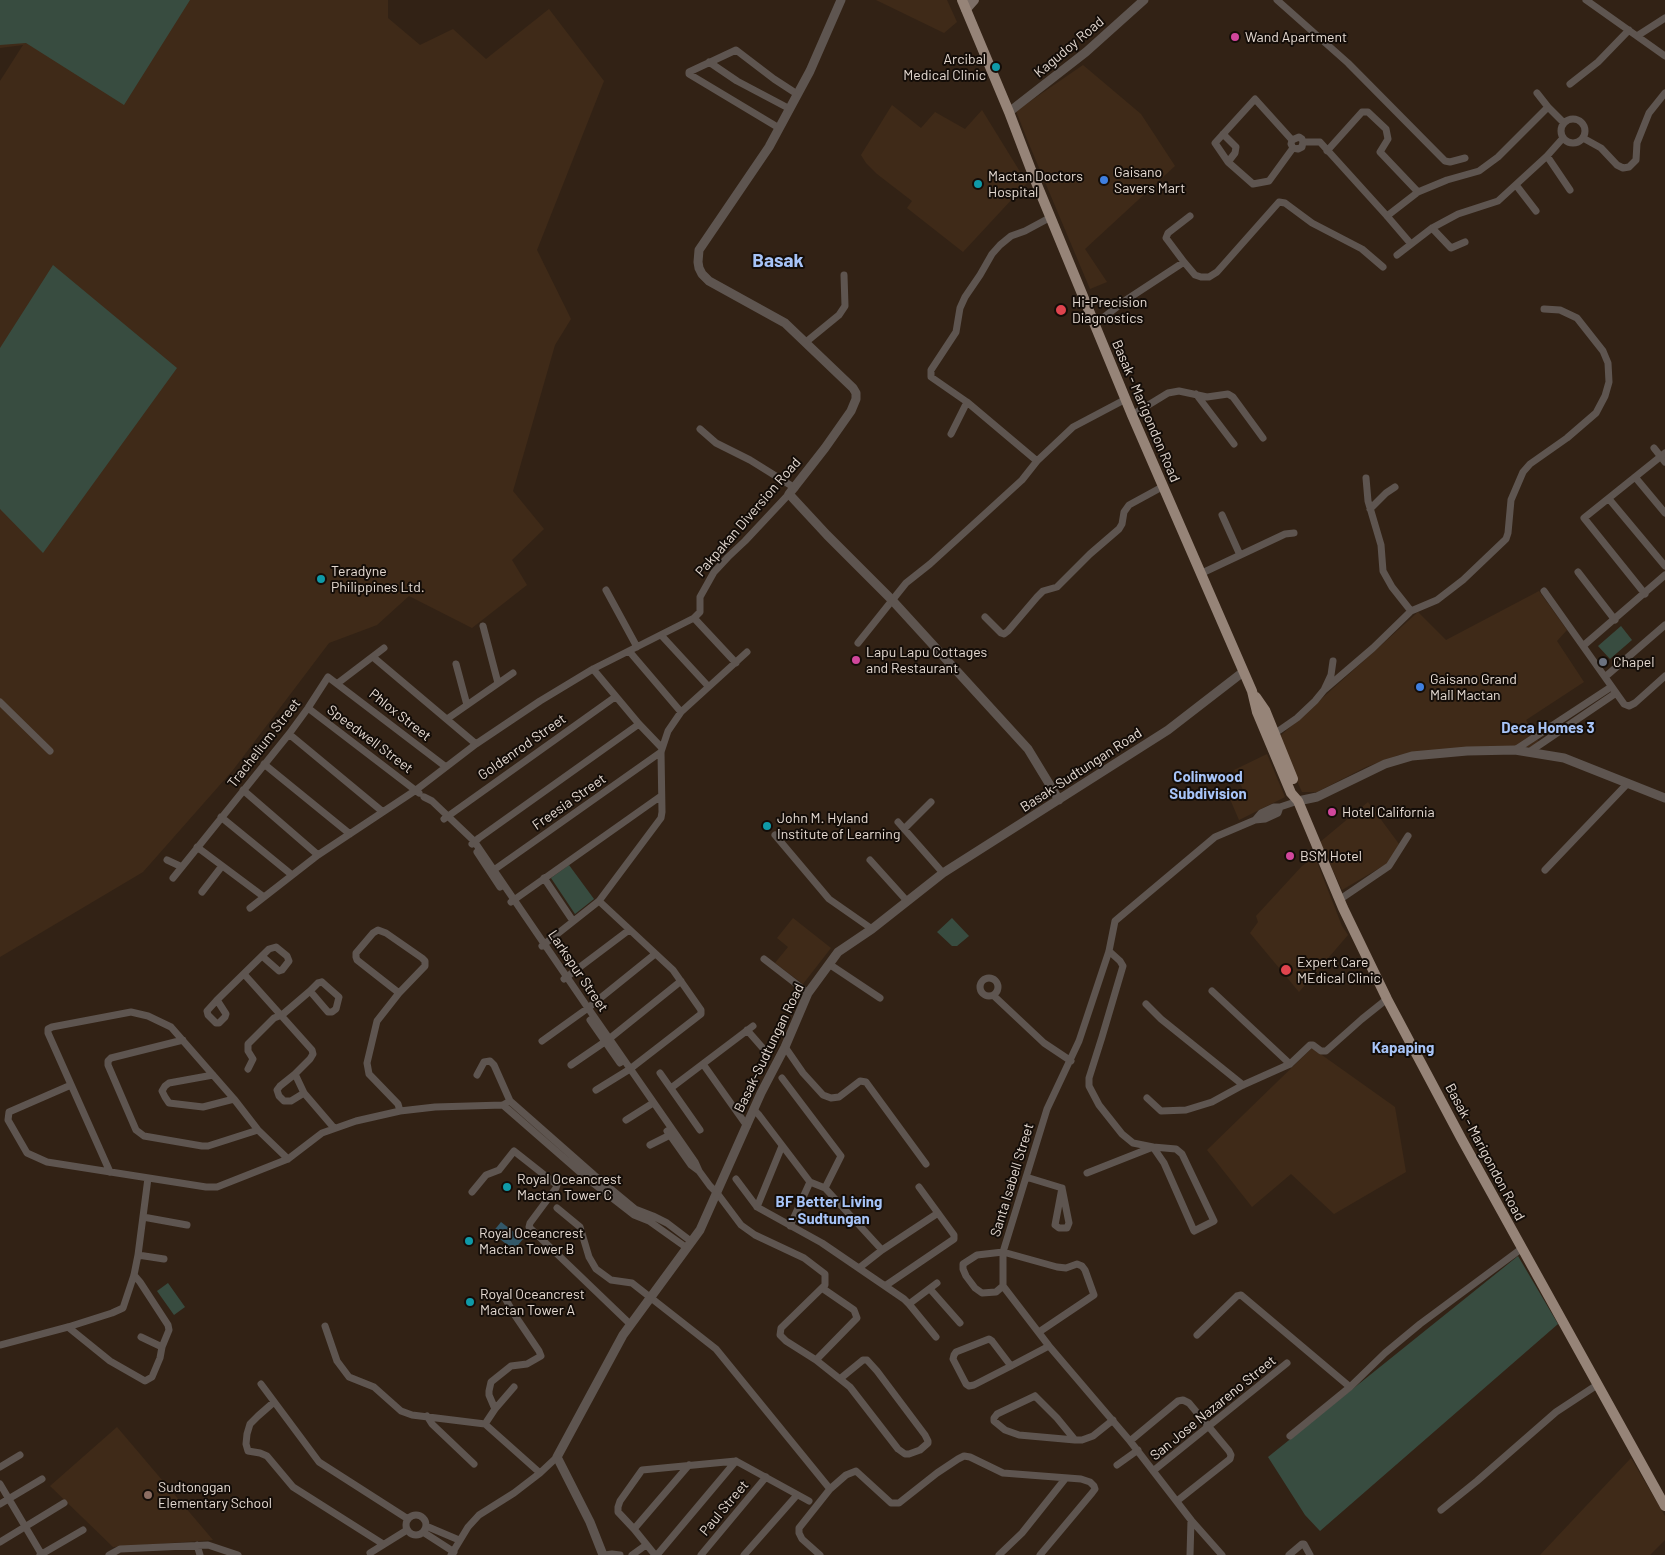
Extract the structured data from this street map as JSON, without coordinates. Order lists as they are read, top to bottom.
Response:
{
  "streets": {
    "main road": ["Basak - Marigondon Road"],
    "street": [
      "Kagudoy Road",
      "Pakpakan Diversion Road",
      "Phlox Street",
      "Speedwell Street",
      "Trachelium Street",
      "Goldenrod Street",
      "Basak-Sudtungan Road",
      "Freesia Street",
      "Larkspur Street",
      "Santa Isabell Street",
      "San Jose Nazareno Street",
      "Paul Street"
    ]
  },
  "crossings": [
    ["Kagudoy Road", "Basak - Marigondon Road"],
    ["Basak - Marigondon Road", "Basak-Sudtungan Road"],
    ["Basak - Marigondon Road", "Santa Isabell Street"],
    ["Phlox Street", "Trachelium Street"],
    ["Speedwell Street", "Trachelium Street"],
    ["Speedwell Street", "Larkspur Street"],
    ["Goldenrod Street", "Larkspur Street"],
    ["Basak-Sudtungan Road", "Larkspur Street"],
    ["Freesia Street", "Larkspur Street"]
  ],
  "districts": [
    "Basak",
    "Deca Homes 3",
    "Colinwood Subdivision",
    "Kapaping",
    "BF Better Living - Sudtungan"
  ],
  "places": [
    "Wand Apartment",
    "Arcibal Medical Clinic",
    "Gaisano Savers Mart",
    "Mactan Doctors Hospital",
    "Hi-Precision Diagnostics",
    "Teradyne Philippines Ltd.",
    "Lapu Lapu Cottages and Restaurant",
    "Chapel",
    "Gaisano Grand Mall Mactan",
    "Hotel California",
    "John M. Hyland Institute of Learning",
    "BSM Hotel",
    "Expert Care MEdical Clinic",
    "Royal Oceancrest Mactan Tower C",
    "Royal Oceancrest Mactan Tower B",
    "Royal Oceancrest Mactan Tower A",
    "Sudtonggan Elementary School"
  ]
}
